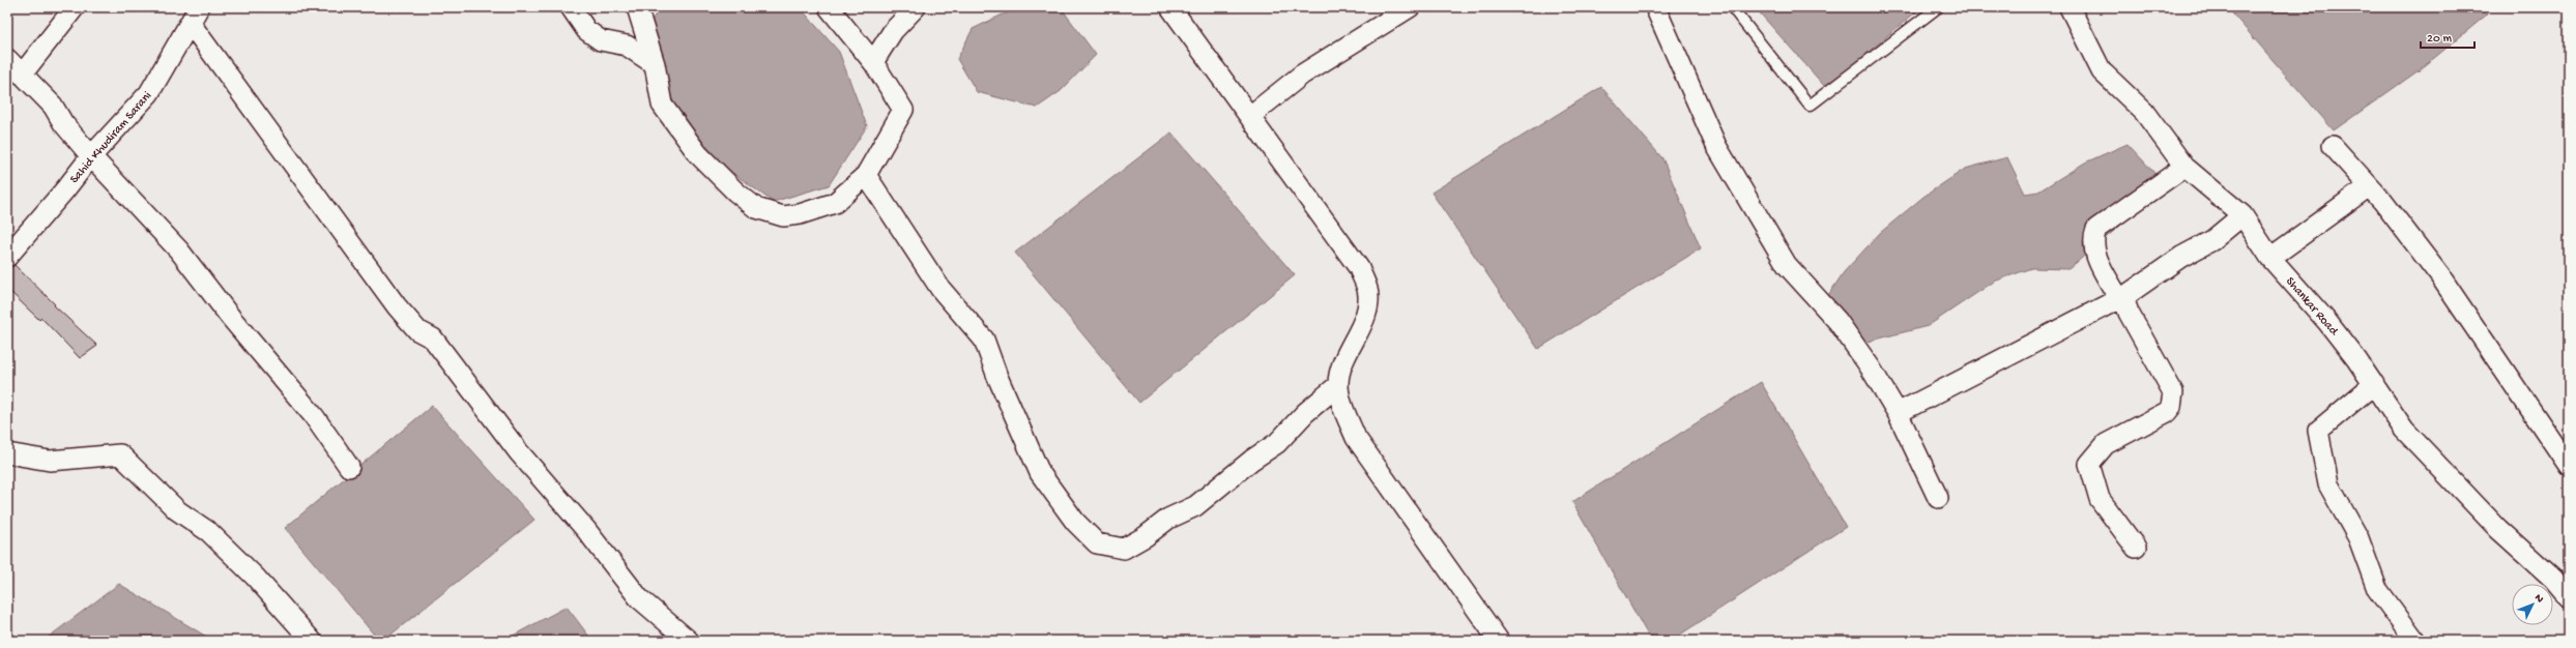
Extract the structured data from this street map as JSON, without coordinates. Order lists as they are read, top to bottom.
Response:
{
  "streets": {
    "street": ["Sahid Khudiram Sarani", "Shankar Road"]
  },
  "scale_bar": "20 m",
  "north": "top right"
}
